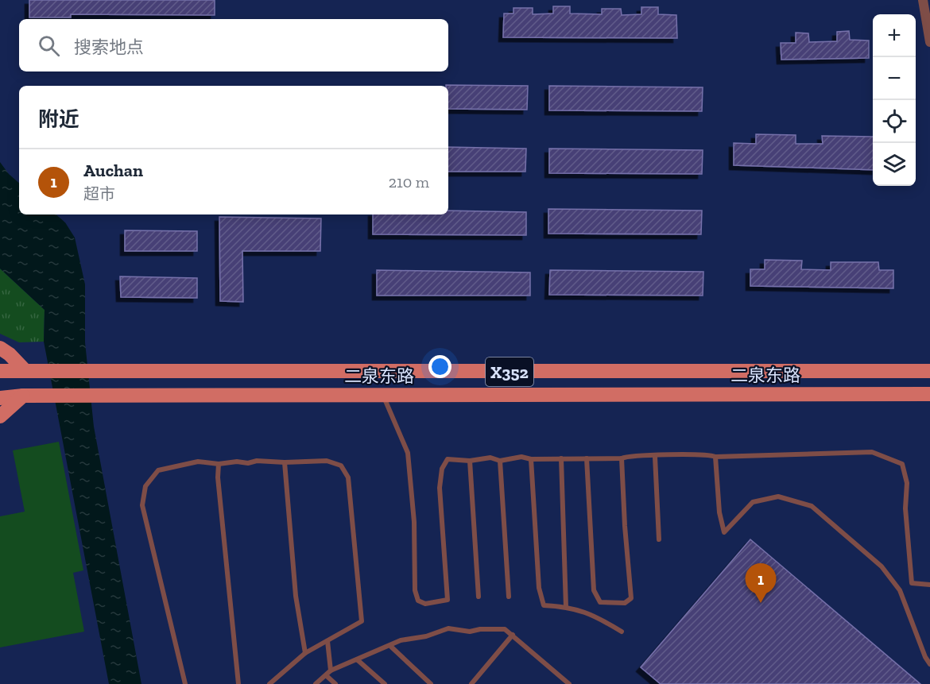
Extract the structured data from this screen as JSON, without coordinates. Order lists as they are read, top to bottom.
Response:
{
  "streets": {
    "main road": ["X352", "二泉东路"]
  },
  "page": {
    "map_buttons": ["+", "−"],
    "search": "搜索地点",
    "heading": "附近",
    "list": [
      {
        "mark": "1",
        "name": "Auchan",
        "note": "超市",
        "value": "210 m"
      }
    ],
    "pins": "1"
  }
}
